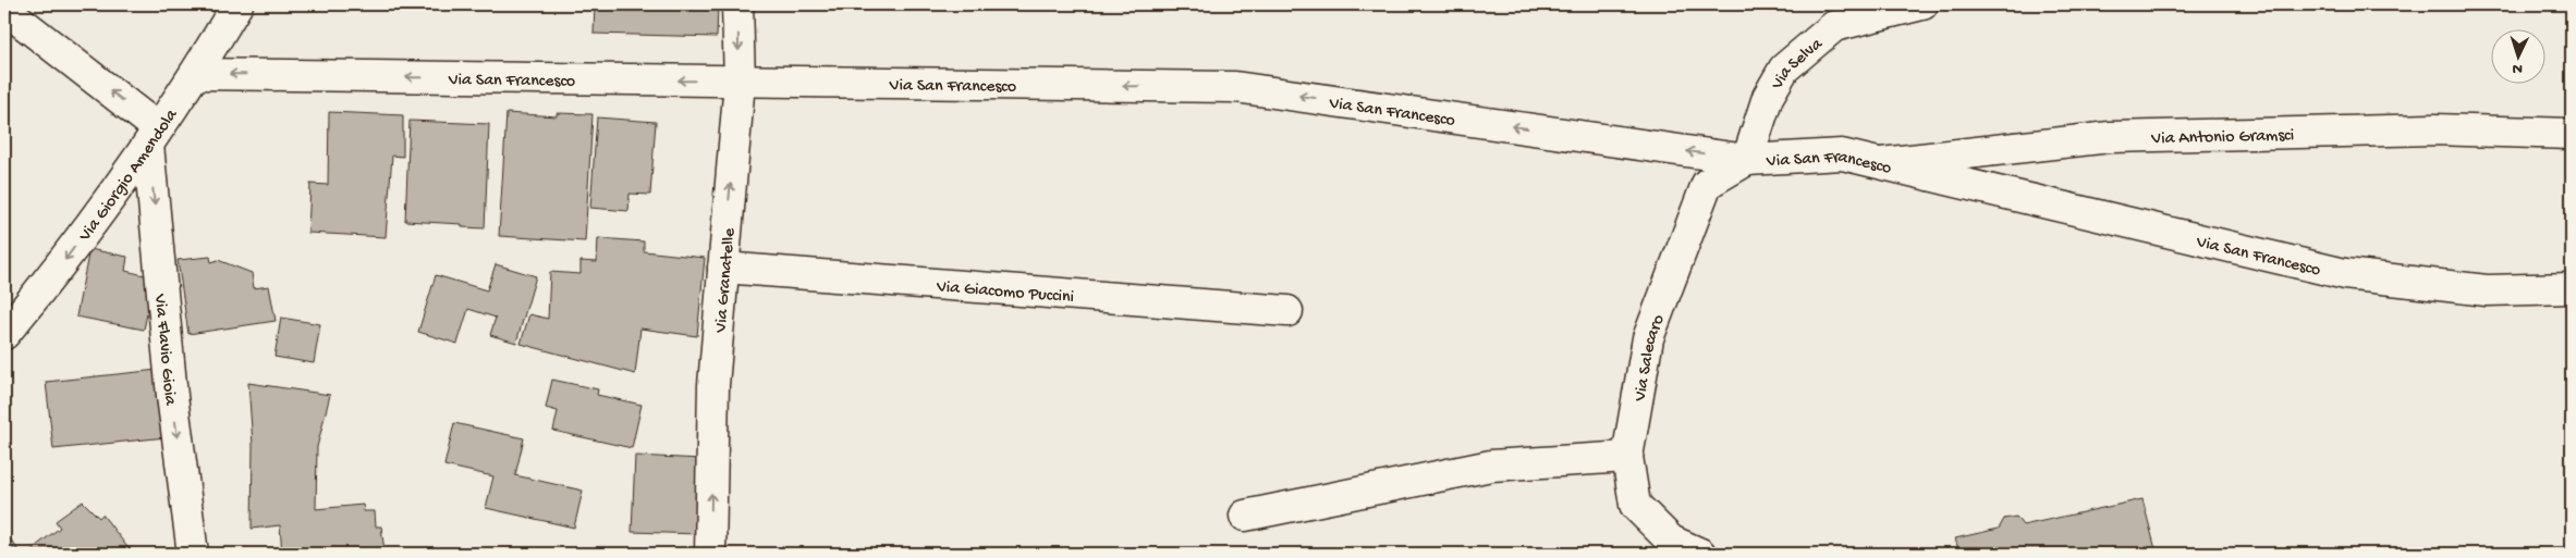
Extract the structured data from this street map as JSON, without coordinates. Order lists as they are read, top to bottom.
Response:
{
  "streets": {
    "street": [
      "Via Selva",
      "Via San Francesco",
      "Via Antonio Gramsci",
      "Via Giorgio Amendola",
      "Via Granatelle",
      "Via Giacomo Puccini",
      "Via Flavio Gioia",
      "Via Salecaro"
    ]
  },
  "crossings": [
    ["Via Selva", "Via San Francesco"],
    ["Via Selva", "Via Salecaro"],
    ["Via San Francesco", "Via Antonio Gramsci"],
    ["Via San Francesco", "Via Giorgio Amendola"],
    ["Via San Francesco", "Via Granatelle"],
    ["Via San Francesco", "Via Salecaro"],
    ["Via Giorgio Amendola", "Via Flavio Gioia"],
    ["Via Granatelle", "Via Giacomo Puccini"]
  ],
  "one_way": ["Via San Francesco", "Via Giorgio Amendola", "Via Flavio Gioia"],
  "north": "bottom"
}
